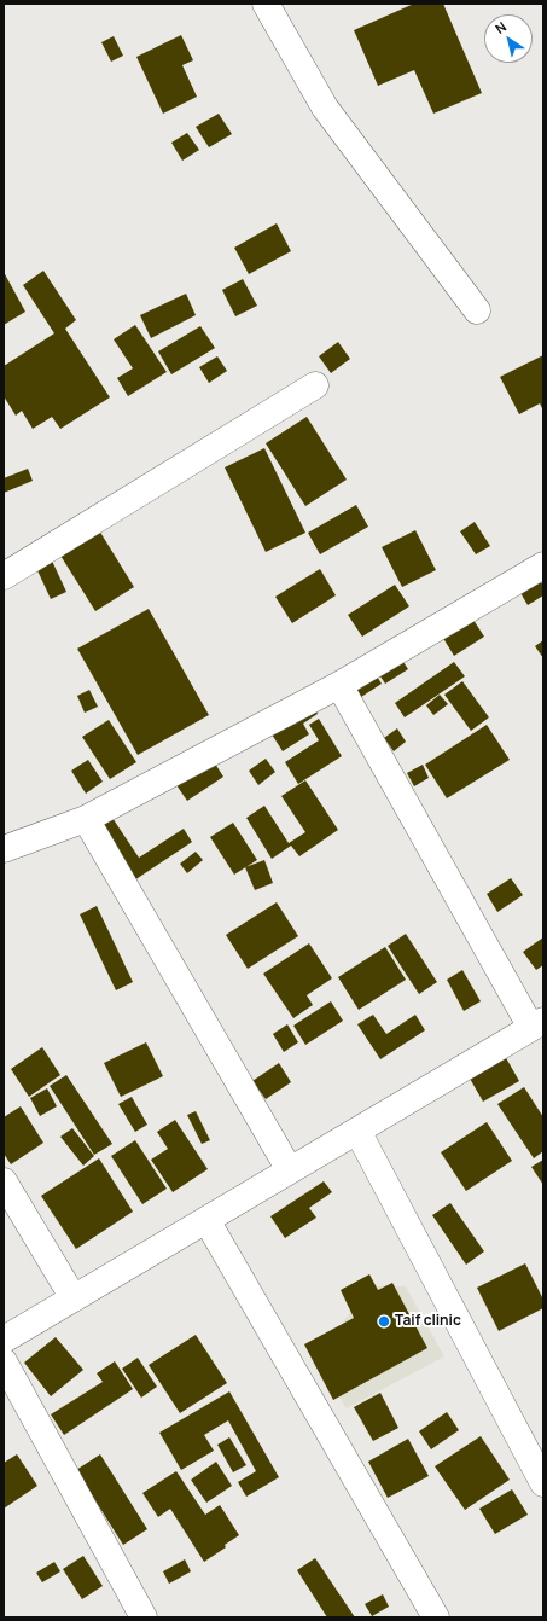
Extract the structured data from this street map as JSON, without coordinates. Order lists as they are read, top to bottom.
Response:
{
  "places": ["Taif clinic"],
  "north": "top left"
}
